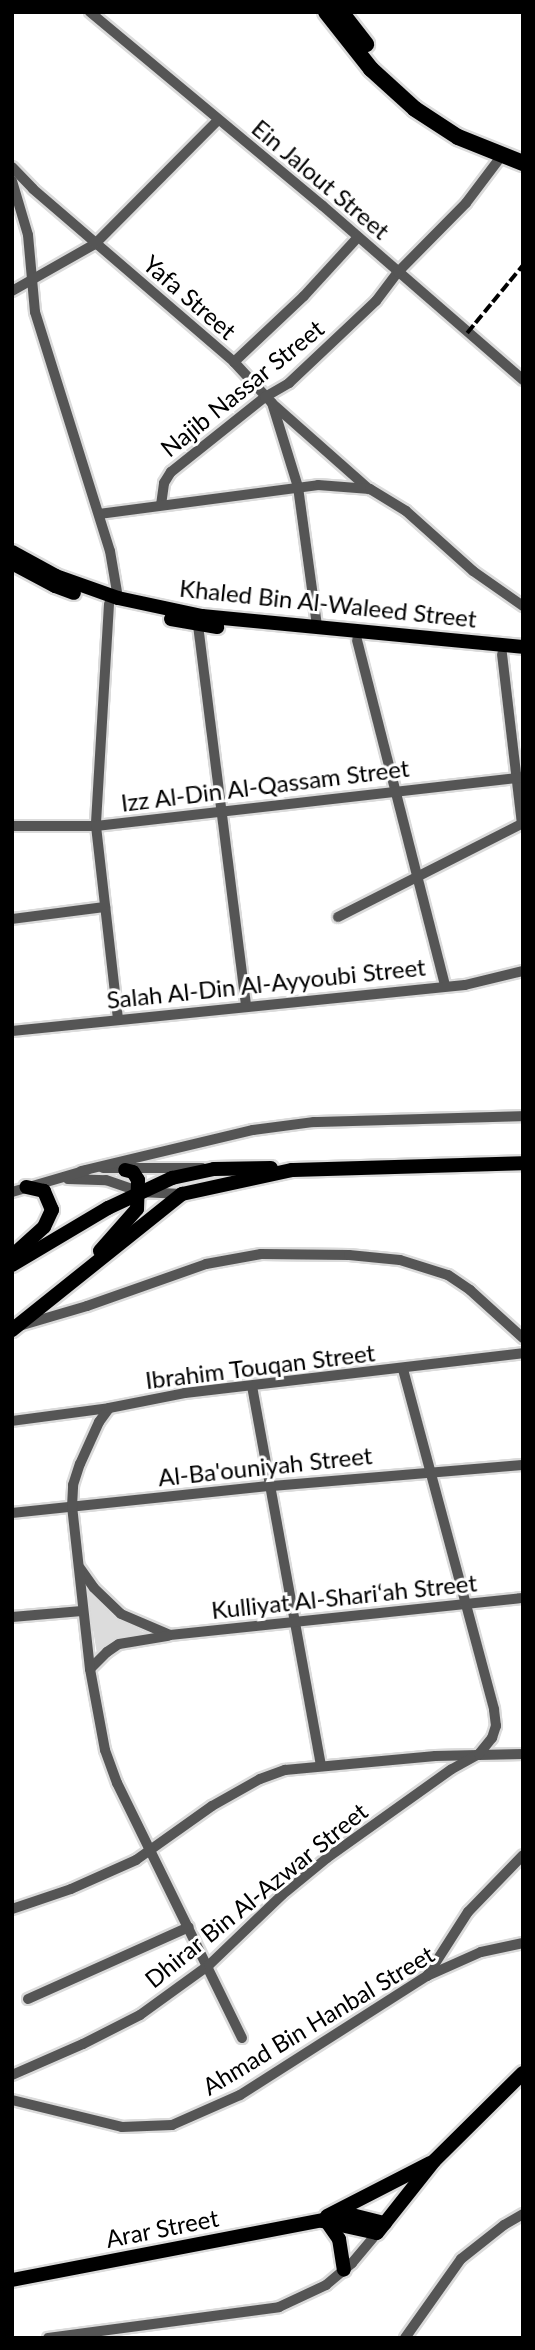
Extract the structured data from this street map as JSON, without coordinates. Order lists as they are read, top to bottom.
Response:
{
  "streets": {
    "main road": ["Khaled Bin Al-Waleed Street", "Arar Street"],
    "street": [
      "Ein Jalout Street",
      "Yafa Street",
      "Najib Nassar Street",
      "Izz Al-Din Al-Qassam Street",
      "Salah Al-Din Al-Ayyoubi Street",
      "Ibrahim Touqan Street",
      "Al-Ba'ouniyah Street",
      "Kulliyat Al-Shariʻah Street",
      "Dhirar Bin Al-Azwar Street",
      "Ahmad Bin Hanbal Street"
    ]
  },
  "crossings": [
    ["Ein Jalout Street", "Najib Nassar Street"],
    ["Yafa Street", "Najib Nassar Street"],
    ["Yafa Street", "Khaled Bin Al-Waleed Street"]
  ]
}
